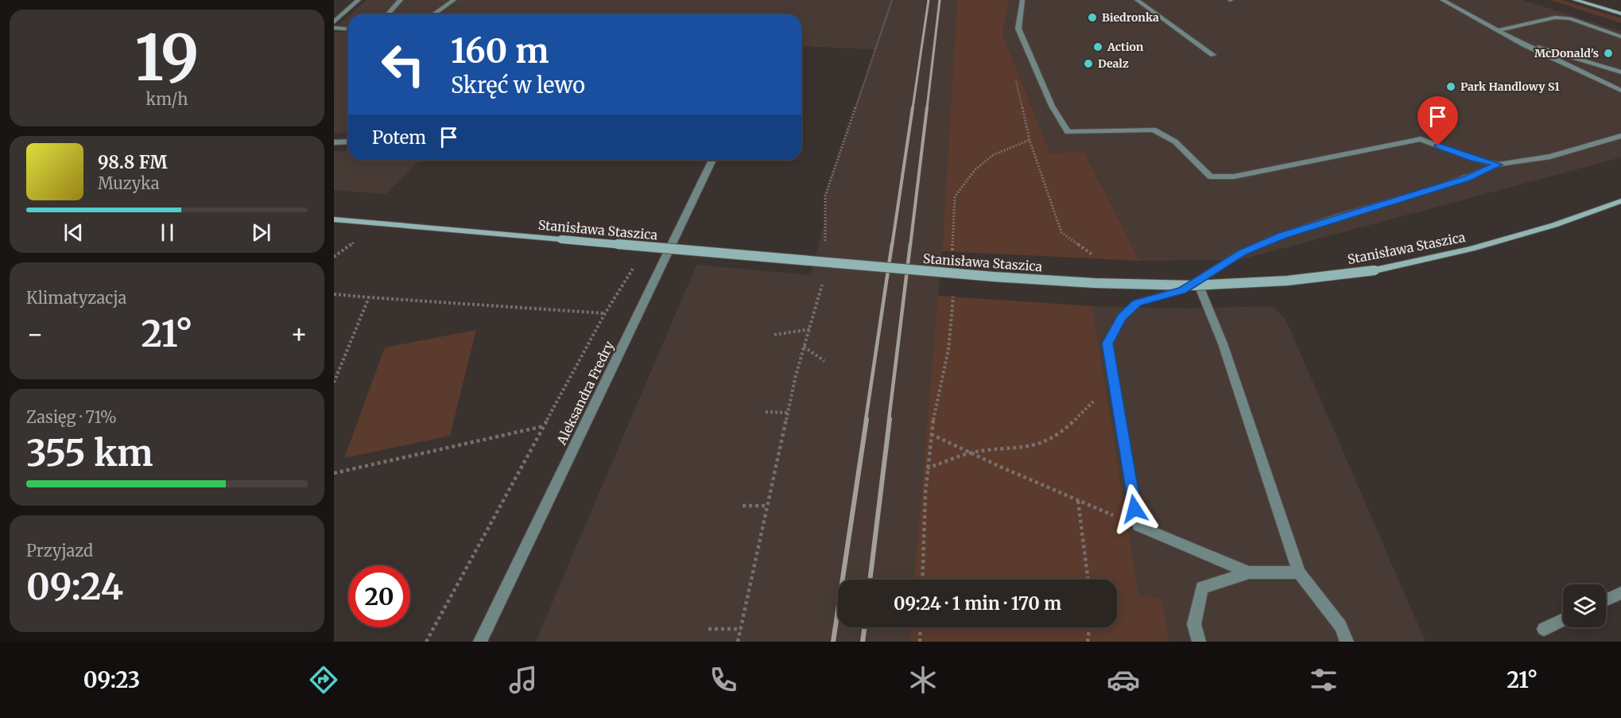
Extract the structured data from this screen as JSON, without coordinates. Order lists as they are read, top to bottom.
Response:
{
  "streets": {
    "street": ["Stanisława Staszica", "Aleksandra Fredry"]
  },
  "places": [
    "Biedronka",
    "Action",
    "McDonald's",
    "Dealz",
    "Park Handlowy S1"
  ],
  "page": {
    "tile": [
      ["19", "km/h"],
      "Klimatyzacja",
      ["Zasięg · 71%", "355 km"],
      ["Przyjazd", "09:24"]
    ],
    "turn": ["160 m", "Skręć w lewo"],
    "then": "Potem",
    "song": ["98.8 FM", "Muzyka"],
    "heat": ["−", "21°", "+"],
    "limit": "20",
    "trip": "09:24 · 1 min · 170 m",
    "tabs": ["09:23", "21°"]
  }
}
